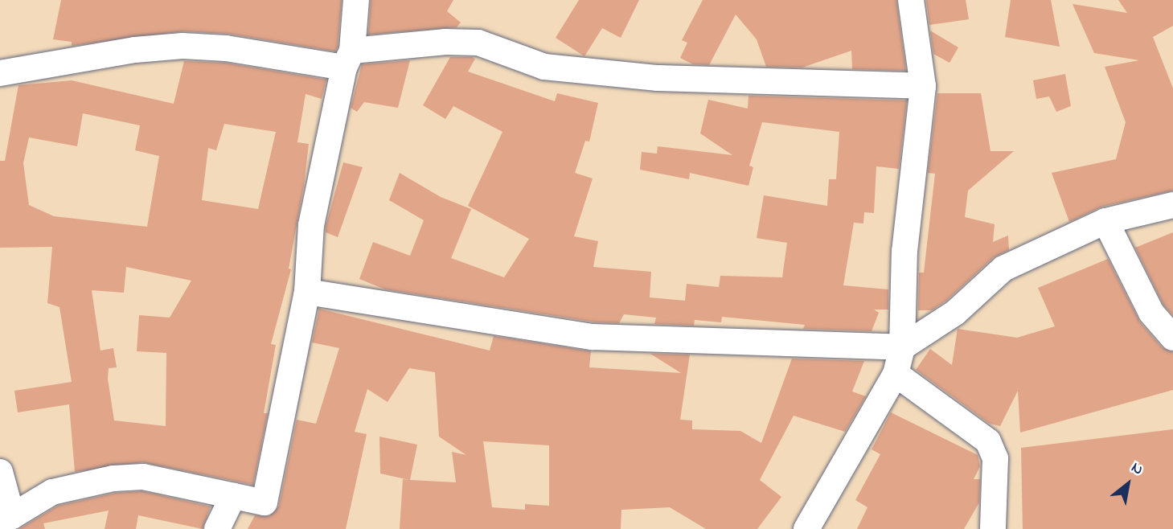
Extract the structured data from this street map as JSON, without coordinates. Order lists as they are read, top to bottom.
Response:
{
  "north": "top right"
}
